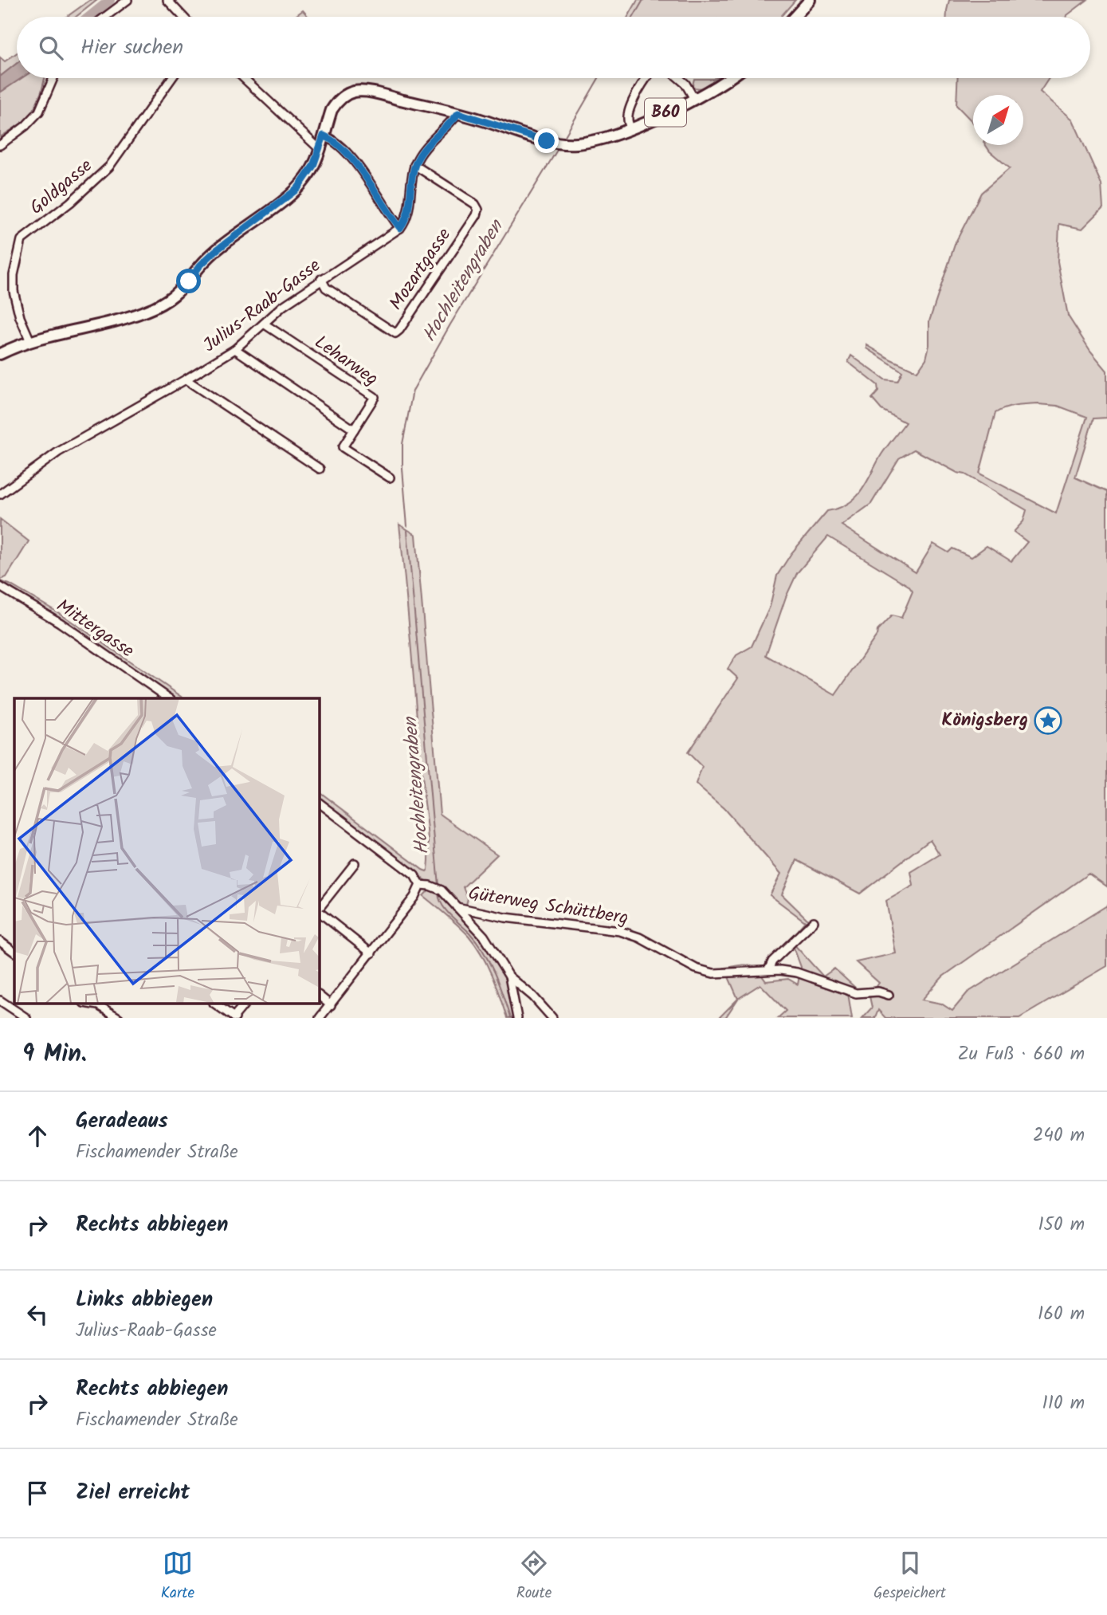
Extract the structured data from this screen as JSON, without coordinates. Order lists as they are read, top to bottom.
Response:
{
  "streets": {
    "main road": ["B60"],
    "street": [
      "Goldgasse",
      "Mozartgasse",
      "Julius-Raab-Gasse",
      "Leharweg",
      "Mittergasse",
      "Güterweg Schüttberg"
    ]
  },
  "crossings": [
    ["B60", "Goldgasse"],
    ["Mozartgasse", "Julius-Raab-Gasse"],
    ["Julius-Raab-Gasse", "Leharweg"]
  ],
  "water": ["Hochleitengraben"],
  "places": {
    "place": ["Königsberg"]
  },
  "north": "top right",
  "page": {
    "search": "Hier suchen",
    "heading": ["9 Min.", "Zu Fuß · 660 m"],
    "list": [
      ["Geradeaus", "Fischamender Straße", "240 m"],
      ["Rechts abbiegen", "150 m"],
      ["Links abbiegen", "Julius-Raab-Gasse", "160 m"],
      ["Rechts abbiegen", "Fischamender Straße", "110 m"],
      "Ziel erreicht"
    ],
    "nav": ["Karte", "Route", "Gespeichert"]
  }
}
